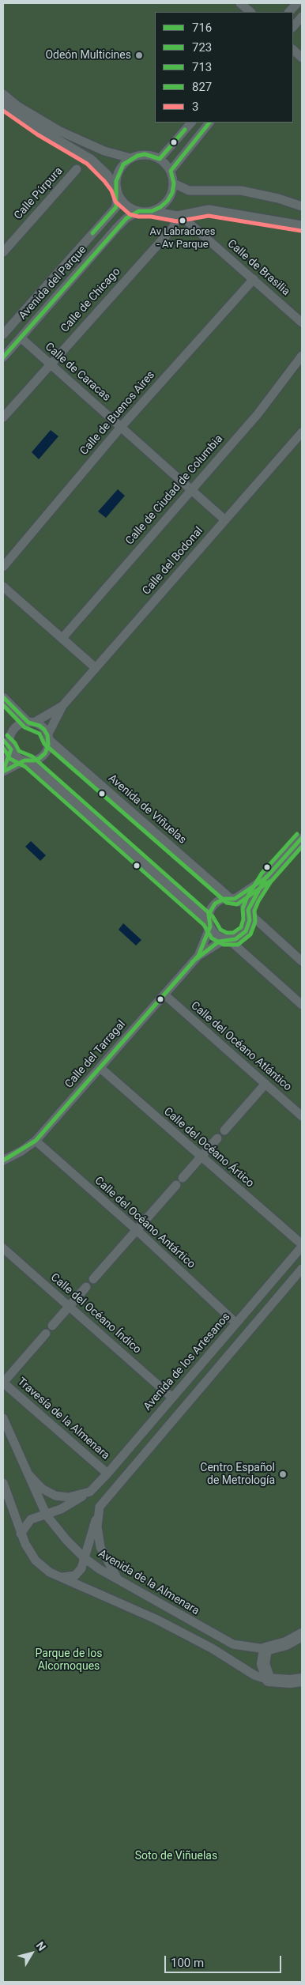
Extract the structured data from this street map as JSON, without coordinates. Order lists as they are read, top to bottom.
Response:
{
  "streets": {
    "street": [
      "Calle Púrpura",
      "Calle de Brasilia",
      "Avenida del Parque",
      "Calle de Chicago",
      "Calle de Caracas",
      "Calle de Buenos Aires",
      "Calle de Ciudad de Columbia",
      "Calle del Bodonal",
      "Avenida de Viñuelas",
      "Calle del Océano Atlántico",
      "Calle del Tarragal",
      "Calle del Océano Ártico",
      "Calle del Océano Antártico",
      "Calle del Océano Índico",
      "Avenida de los Artesanos",
      "Travesía de la Almenara",
      "Avenida de la Almenara"
    ]
  },
  "crossings": [
    ["Calle de Brasilia", "Calle de Chicago"],
    ["Calle de Brasilia", "Calle de Buenos Aires"],
    ["Avenida del Parque", "Calle de Caracas"],
    ["Calle de Chicago", "Calle de Caracas"],
    ["Calle de Caracas", "Calle de Buenos Aires"],
    ["Calle de Caracas", "Calle de Ciudad de Columbia"],
    ["Calle de Caracas", "Calle del Bodonal"],
    ["Calle del Bodonal", "Avenida de Viñuelas"],
    ["Avenida de Viñuelas", "Calle del Tarragal"],
    ["Calle del Océano Atlántico", "Calle del Tarragal"],
    ["Calle del Tarragal", "Calle del Océano Ártico"],
    ["Calle del Tarragal", "Calle del Océano Antártico"],
    ["Calle del Océano Ártico", "Avenida de los Artesanos"],
    ["Calle del Océano Antártico", "Avenida de los Artesanos"],
    ["Calle del Océano Índico", "Avenida de los Artesanos"],
    ["Avenida de los Artesanos", "Travesía de la Almenara"],
    ["Avenida de los Artesanos", "Avenida de la Almenara"]
  ],
  "parks": ["Parque de los Alcornoques", "Soto de Viñuelas"],
  "places": ["Odeón Multicines", "Av Labradores - Av Parque", "Centro Español de Metrología"],
  "lines": [
    "transit line 3",
    "transit line 713",
    "transit line 723",
    "transit line 827",
    "transit line 716"
  ],
  "legend": [
    "716",
    "723",
    "713",
    "827",
    "3"
  ],
  "scale_bar": "100 m",
  "north": "top right"
}
